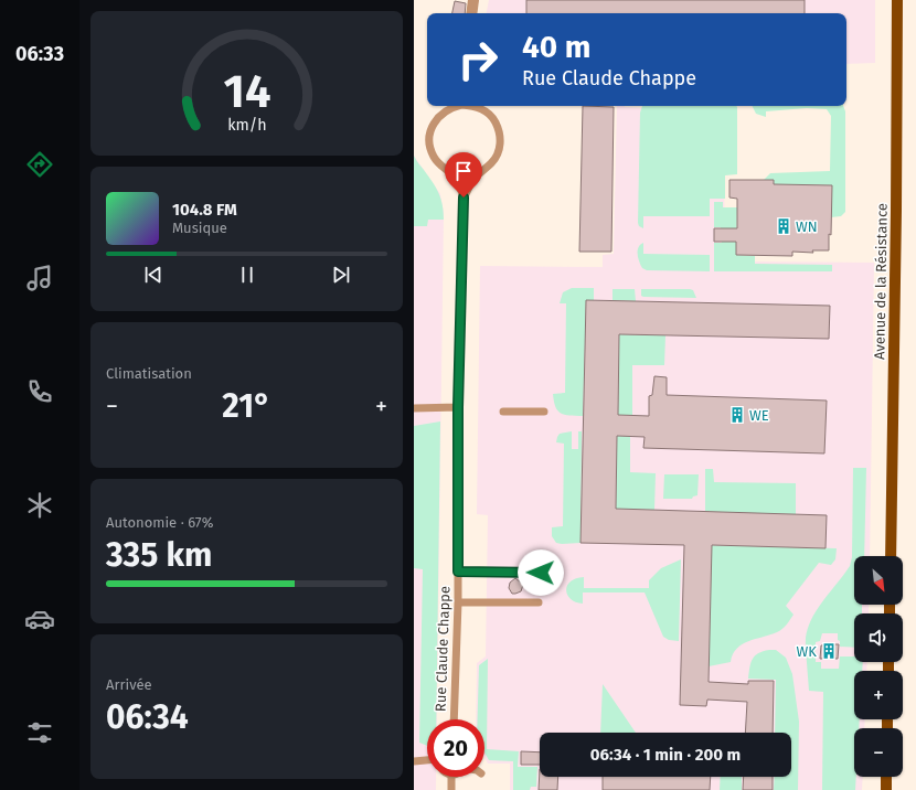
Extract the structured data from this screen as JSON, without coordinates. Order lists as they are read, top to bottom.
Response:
{
  "streets": {
    "main road": ["Avenue de la Résistance"],
    "lane": ["Rue Claude Chappe"]
  },
  "places": {
    "building": ["WN", "WE", "WK"]
  },
  "north": "bottom right",
  "page": {
    "tabs": "06:33",
    "turn": ["40 m", "Rue Claude Chappe"],
    "song": ["104.8 FM", "Musique"],
    "tile": [
      "Climatisation",
      ["Autonomie · 67%", "335 km"],
      ["Arrivée", "06:34"]
    ],
    "heat": ["−", "21°", "+"],
    "map_buttons": ["+", "−"],
    "limit": "20",
    "trip": "06:34 · 1 min · 200 m",
    "gauge": ["14", "km/h"]
  }
}
